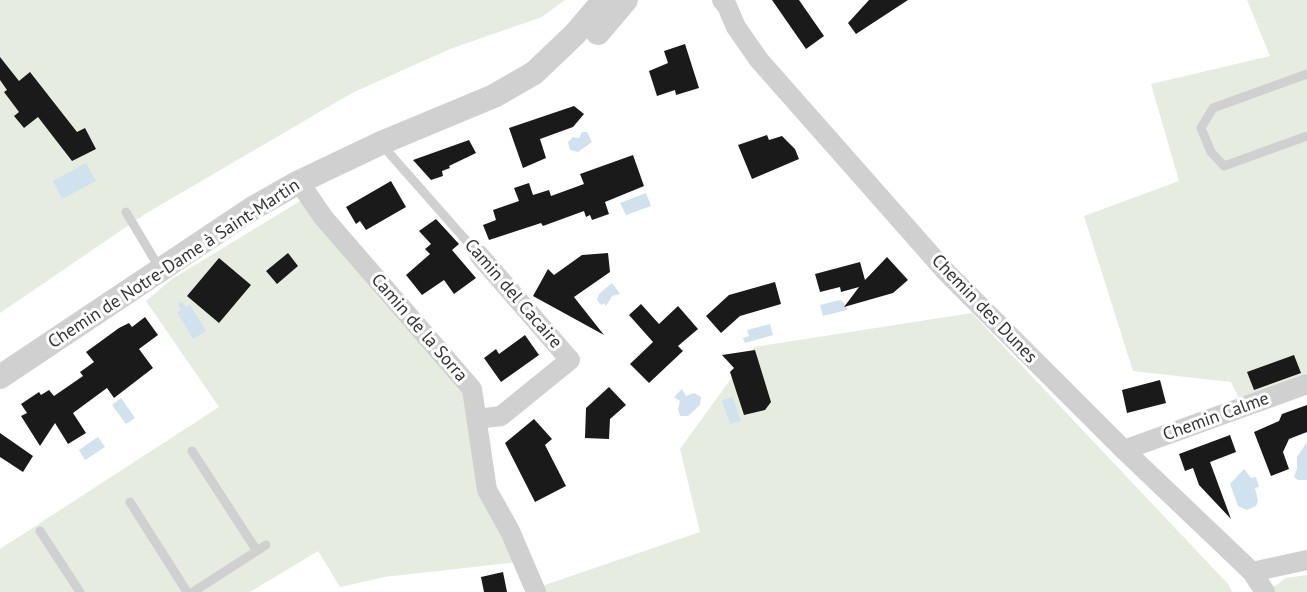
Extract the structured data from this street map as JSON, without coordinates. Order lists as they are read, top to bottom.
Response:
{
  "streets": {
    "street": [
      "Chemin de Notre-Dame à Saint-Martin",
      "Camin del Cacaire",
      "Chemin des Dunes",
      "Camin de la Sorra",
      "Chemin Calme"
    ]
  },
  "crossings": [
    ["Chemin de Notre-Dame à Saint-Martin", "Camin del Cacaire"],
    ["Chemin de Notre-Dame à Saint-Martin", "Camin de la Sorra"],
    ["Camin del Cacaire", "Camin de la Sorra"],
    ["Chemin des Dunes", "Chemin Calme"]
  ]
}
